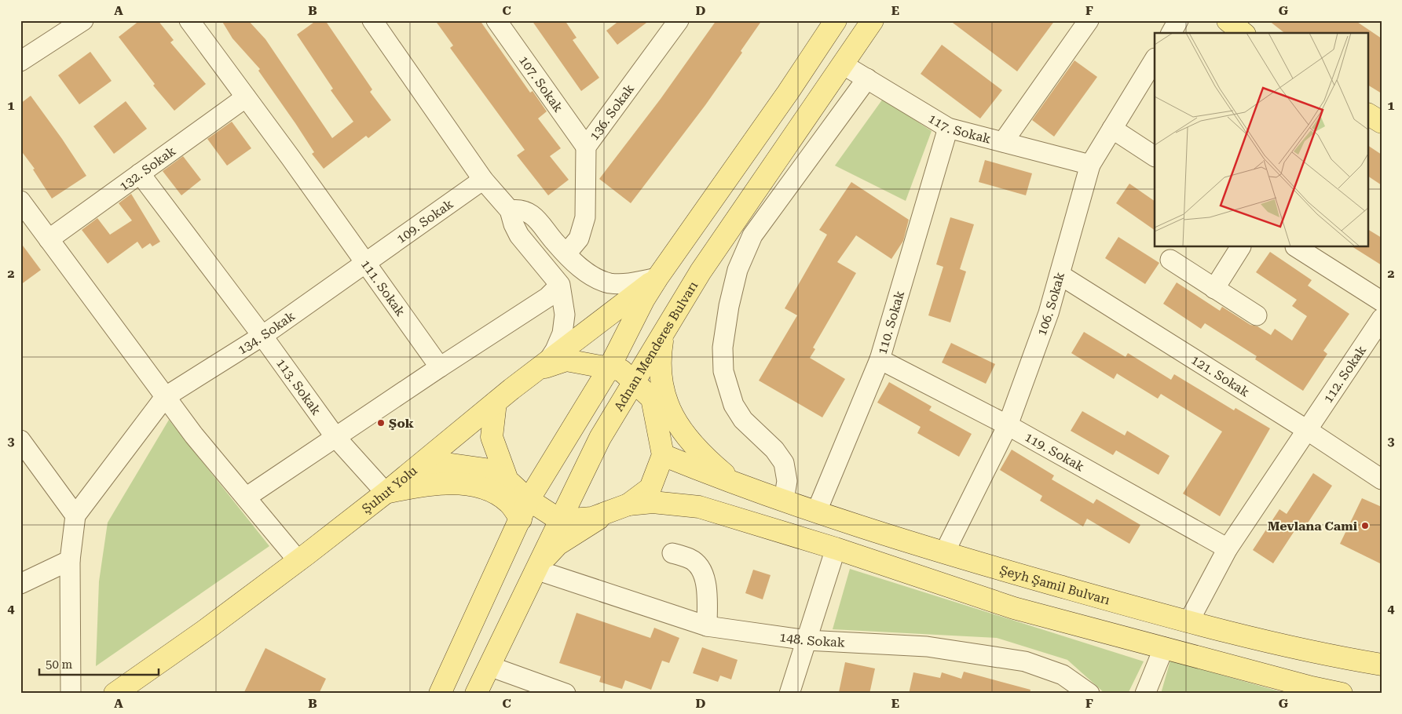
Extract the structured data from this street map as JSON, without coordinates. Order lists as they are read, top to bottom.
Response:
{
  "streets": {
    "main road": ["Adnan Menderes Bulvarı", "Şuhut Yolu", "Şeyh Şamil Bulvarı"],
    "street": [
      "107. Sokak",
      "136. Sokak",
      "117. Sokak",
      "132. Sokak",
      "109. Sokak",
      "111. Sokak",
      "106. Sokak",
      "110. Sokak",
      "134. Sokak",
      "112. Sokak",
      "121. Sokak",
      "113. Sokak",
      "119. Sokak",
      "148. Sokak"
    ]
  },
  "crossings": [
    ["107. Sokak", "136. Sokak"],
    ["117. Sokak", "106. Sokak"],
    ["117. Sokak", "110. Sokak"],
    ["117. Sokak", "Adnan Menderes Bulvarı"],
    ["132. Sokak", "111. Sokak"],
    ["132. Sokak", "113. Sokak"],
    ["109. Sokak", "111. Sokak"],
    ["109. Sokak", "134. Sokak"],
    ["111. Sokak", "134. Sokak"],
    ["106. Sokak", "121. Sokak"],
    ["106. Sokak", "119. Sokak"],
    ["106. Sokak", "Şeyh Şamil Bulvarı"],
    ["110. Sokak", "119. Sokak"],
    ["110. Sokak", "Şeyh Şamil Bulvarı"],
    ["134. Sokak", "113. Sokak"],
    ["Adnan Menderes Bulvarı", "148. Sokak"],
    ["112. Sokak", "121. Sokak"],
    ["112. Sokak", "119. Sokak"],
    ["112. Sokak", "Şeyh Şamil Bulvarı"],
    ["113. Sokak", "Şuhut Yolu"]
  ],
  "places": ["Şok", "Mevlana Cami"],
  "scale_bar": "50 m",
  "grid": {
    "columns": [
      "A",
      "B",
      "C",
      "D",
      "E",
      "F",
      "G"
    ],
    "rows": [
      "1",
      "2",
      "3",
      "4"
    ]
  }
}
